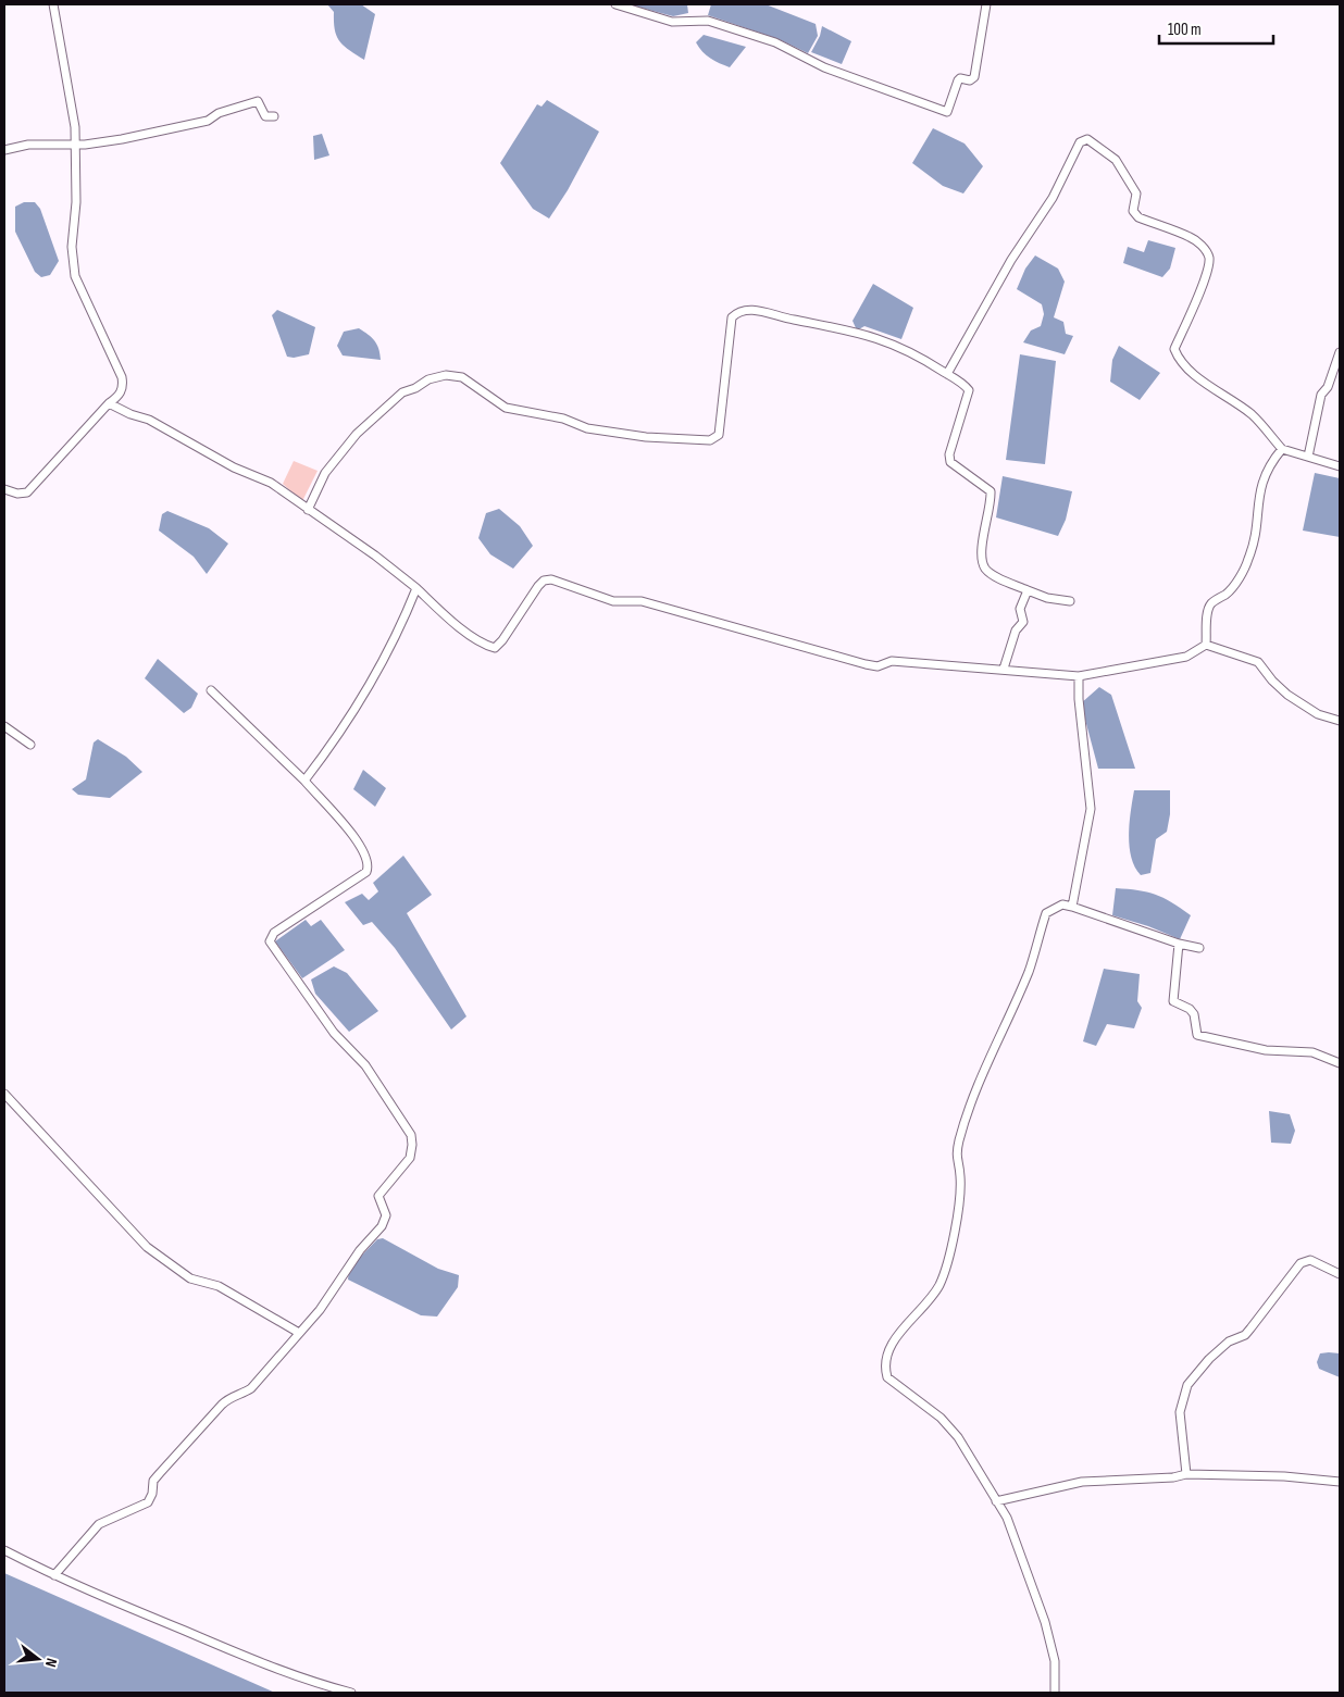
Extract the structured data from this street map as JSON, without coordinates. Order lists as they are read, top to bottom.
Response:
{
  "scale_bar": "100 m",
  "north": "right"
}
